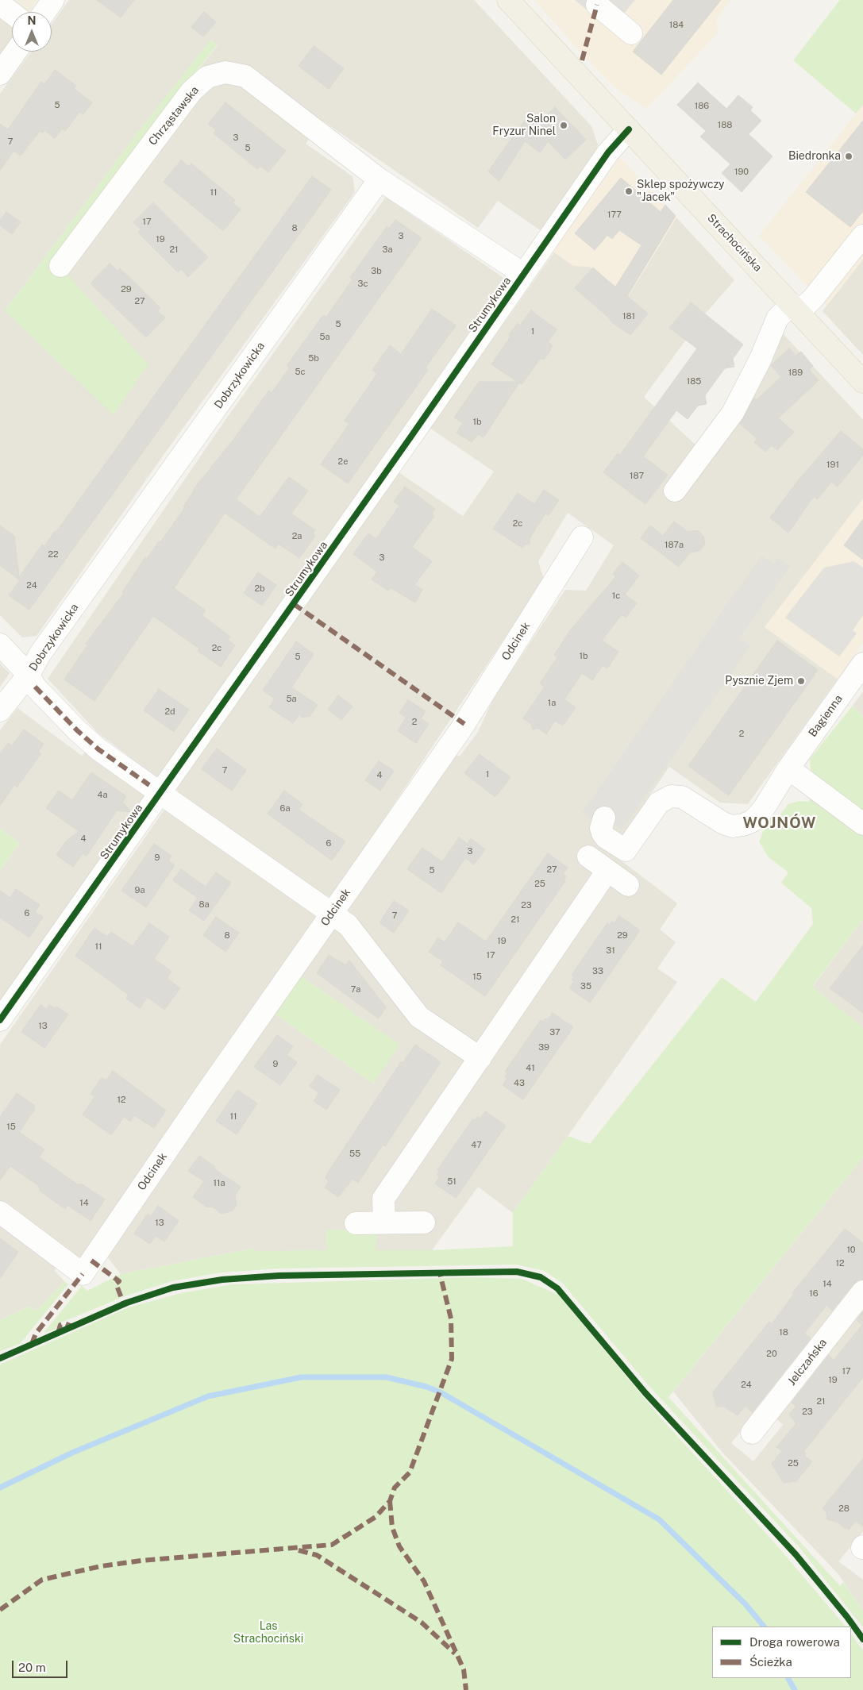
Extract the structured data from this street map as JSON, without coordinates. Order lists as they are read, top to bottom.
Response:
{
  "streets": {
    "main road": ["Strachocińska"],
    "street": [
      "Chrząstawska",
      "Strumykowa",
      "Dobrzykowicka",
      "Odcinek",
      "Bagienna",
      "Jelczańska"
    ]
  },
  "crossings": [
    ["Chrząstawska", "Dobrzykowicka"],
    ["Strachocińska", "Strumykowa"]
  ],
  "districts": ["WOJNÓW"],
  "parks": ["Las Strachociński"],
  "places": [
    "Salon Fryzur Ninel",
    "Biedronka",
    "Sklep spożywczy \"Jacek\"",
    "Pysznie Zjem"
  ],
  "house_numbers": [
    "184",
    "5",
    "186",
    "188",
    "3",
    "7",
    "5",
    "190",
    "11",
    "177",
    "17",
    "8",
    "3",
    "19",
    "21",
    "3a",
    "3b",
    "3c",
    "29",
    "27",
    "181",
    "5",
    "1",
    "5a",
    "5b",
    "5c",
    "189",
    "185",
    "1b",
    "2e",
    "191",
    "187",
    "2c",
    "2a",
    "187a",
    "22",
    "3",
    "24",
    "2b",
    "1c",
    "2c",
    "1b",
    "5",
    "5a",
    "1a",
    "2d",
    "2",
    "2",
    "7",
    "1",
    "4",
    "4a",
    "6a",
    "4",
    "6",
    "3",
    "9",
    "27",
    "5",
    "25",
    "9a",
    "8a",
    "23",
    "6",
    "7",
    "21",
    "8",
    "29",
    "19",
    "11",
    "31",
    "17",
    "33",
    "15",
    "35",
    "7a",
    "13",
    "37",
    "39",
    "9",
    "41",
    "43",
    "12",
    "11",
    "15",
    "47",
    "55",
    "51",
    "11a",
    "14",
    "13",
    "10",
    "12",
    "14",
    "16",
    "18",
    "20",
    "17",
    "19",
    "24",
    "21",
    "23",
    "25",
    "28"
  ],
  "legend": ["Droga rowerowa", "Ścieżka"],
  "scale_bar": "20 m",
  "north": "top"
}
